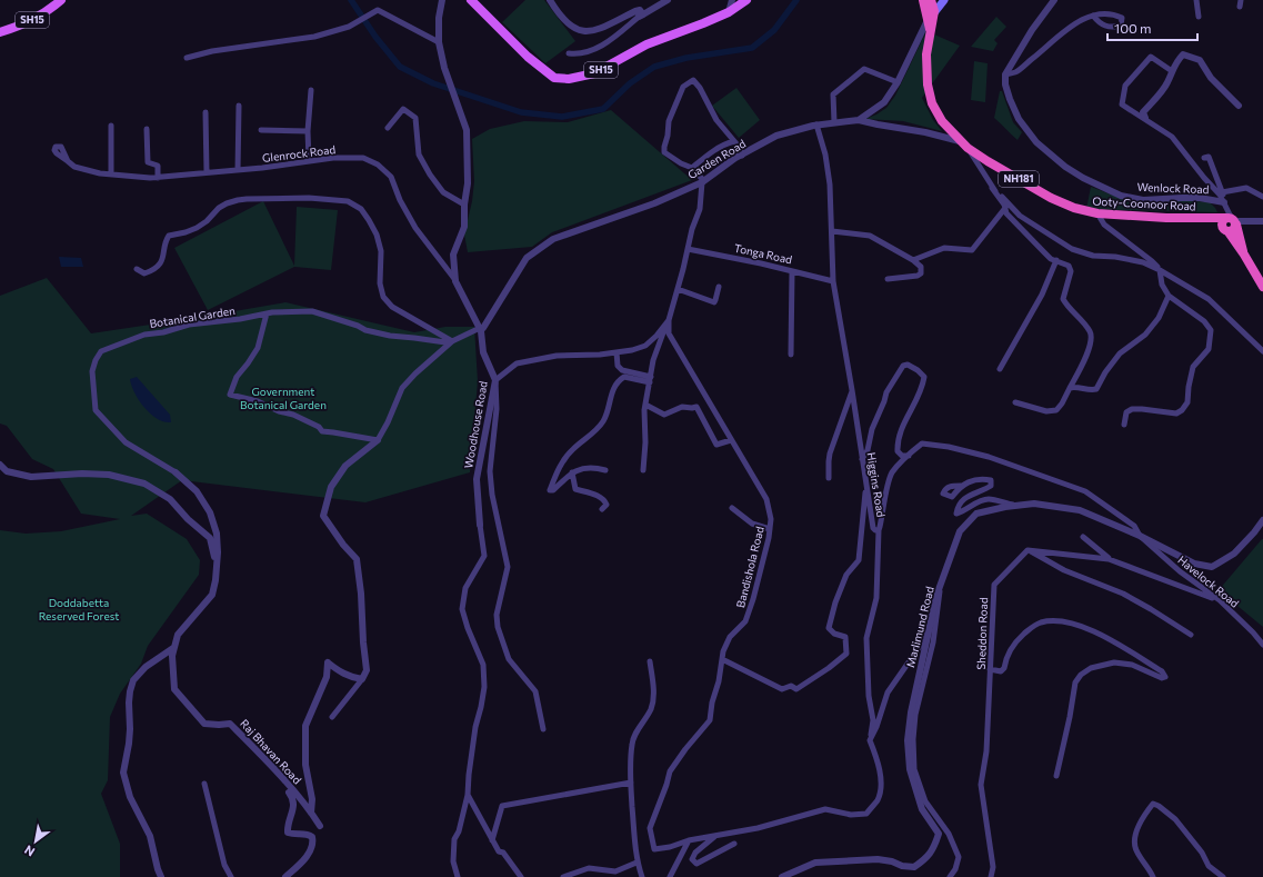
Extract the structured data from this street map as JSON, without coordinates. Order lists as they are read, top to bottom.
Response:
{
  "streets": {
    "highway": ["NH181", "Ooty-Coonoor Road"],
    "main road": ["SH15"],
    "street": [
      "Glenrock Road",
      "Garden Road",
      "Wenlock Road",
      "Tonga Road",
      "Botanical Garden",
      "Woodhouse Road",
      "Higgins Road",
      "Bandishola Road",
      "Havelock Road",
      "Marlimund Road",
      "Sheddon Road",
      "Raj Bhavan Road"
    ]
  },
  "crossings": [
    ["Garden Road", "Ooty-Coonoor Road"],
    ["Garden Road", "Botanical Garden"],
    ["Garden Road", "Woodhouse Road"],
    ["Garden Road", "Higgins Road"],
    ["Garden Road", "Bandishola Road"],
    ["Tonga Road", "Higgins Road"],
    ["Tonga Road", "Bandishola Road"],
    ["Botanical Garden", "Woodhouse Road"],
    ["Botanical Garden", "Raj Bhavan Road"],
    ["Higgins Road", "Havelock Road"],
    ["Higgins Road", "Marlimund Road"],
    ["Havelock Road", "Marlimund Road"]
  ],
  "parks": ["Government Botanical Garden", "Doddabetta Reserved Forest"],
  "scale_bar": "100 m",
  "north": "bottom left"
}
